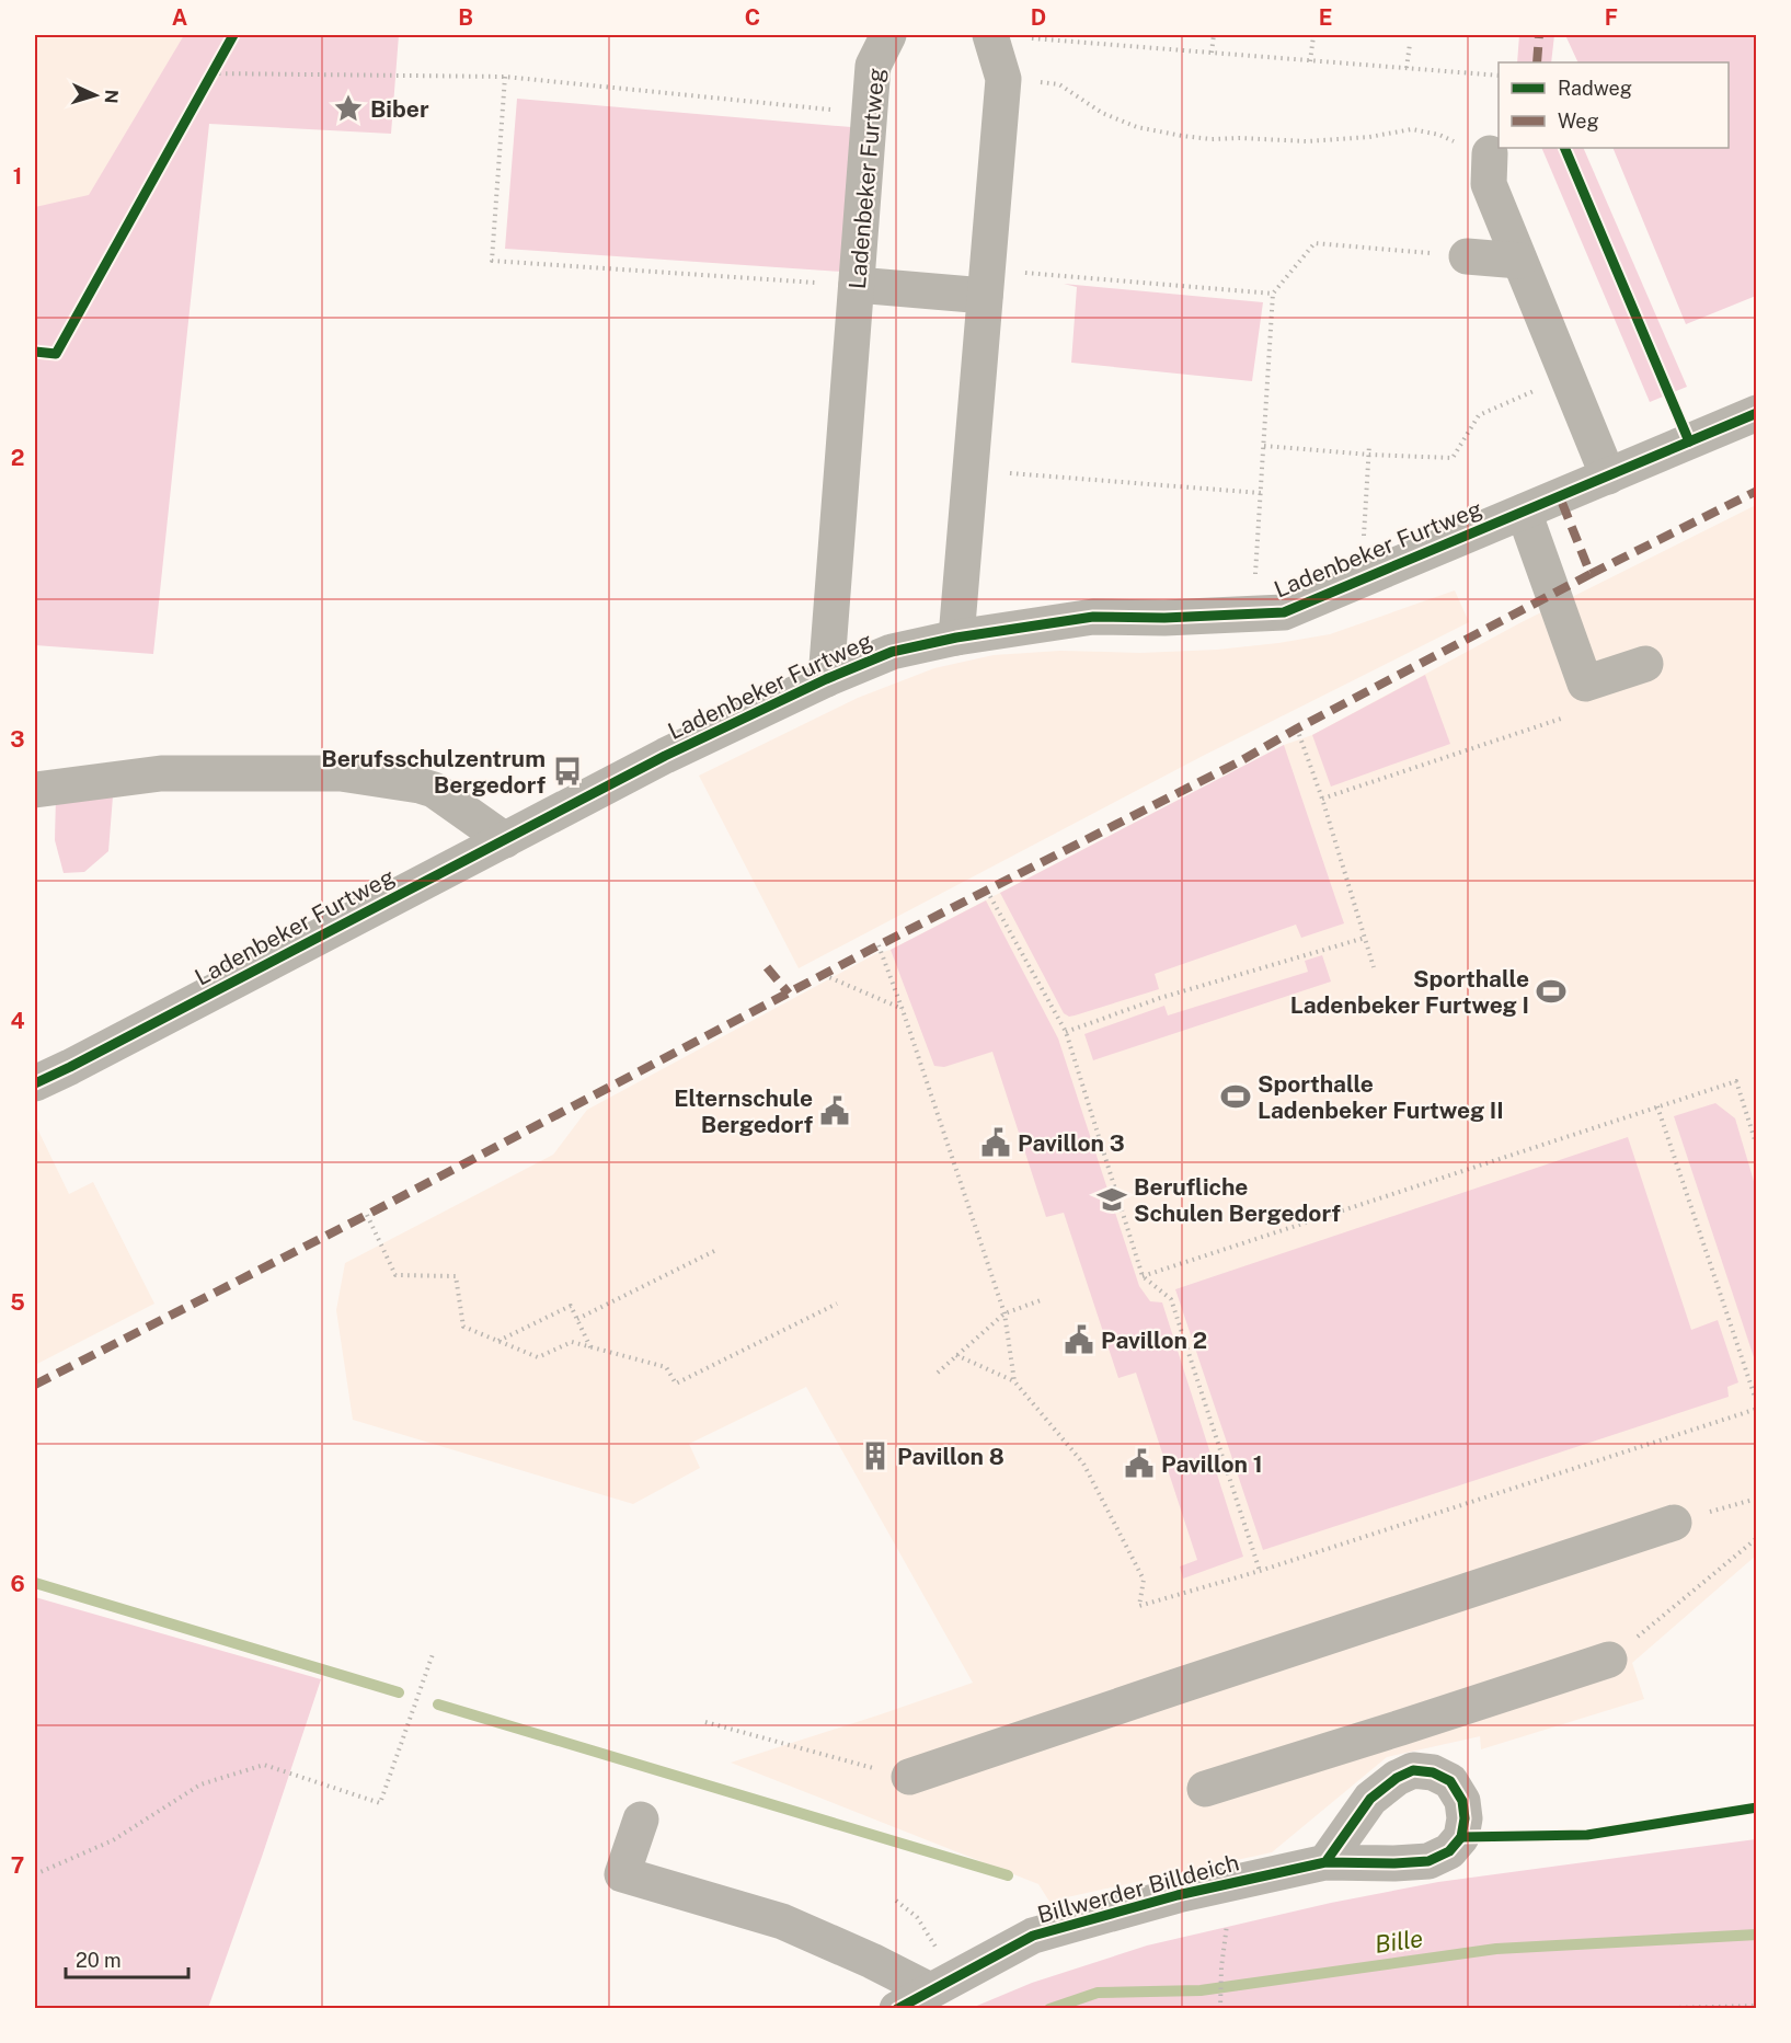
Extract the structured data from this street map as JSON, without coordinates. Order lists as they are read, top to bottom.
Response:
{
  "streets": {
    "street": ["Ladenbeker Furtweg", "Billwerder Billdeich"]
  },
  "water": ["Bille"],
  "places": {
    "place": ["Biber"],
    "bus stop": ["Berufsschulzentrum Bergedorf"],
    "sports": ["Sporthalle Ladenbeker Furtweg I", "Sporthalle Ladenbeker Furtweg II"],
    "public building": [
      "Elternschule Bergedorf",
      "Pavillon 3",
      "Pavillon 2",
      "Pavillon 1"
    ],
    "school or university": ["Berufliche Schulen Bergedorf"],
    "building": ["Pavillon 8"]
  },
  "legend": ["Radweg", "Weg"],
  "scale_bar": "20 m",
  "north": "right",
  "grid": {
    "columns": [
      "A",
      "B",
      "C",
      "D",
      "E",
      "F"
    ],
    "rows": [
      "1",
      "2",
      "3",
      "4",
      "5",
      "6",
      "7"
    ]
  }
}
